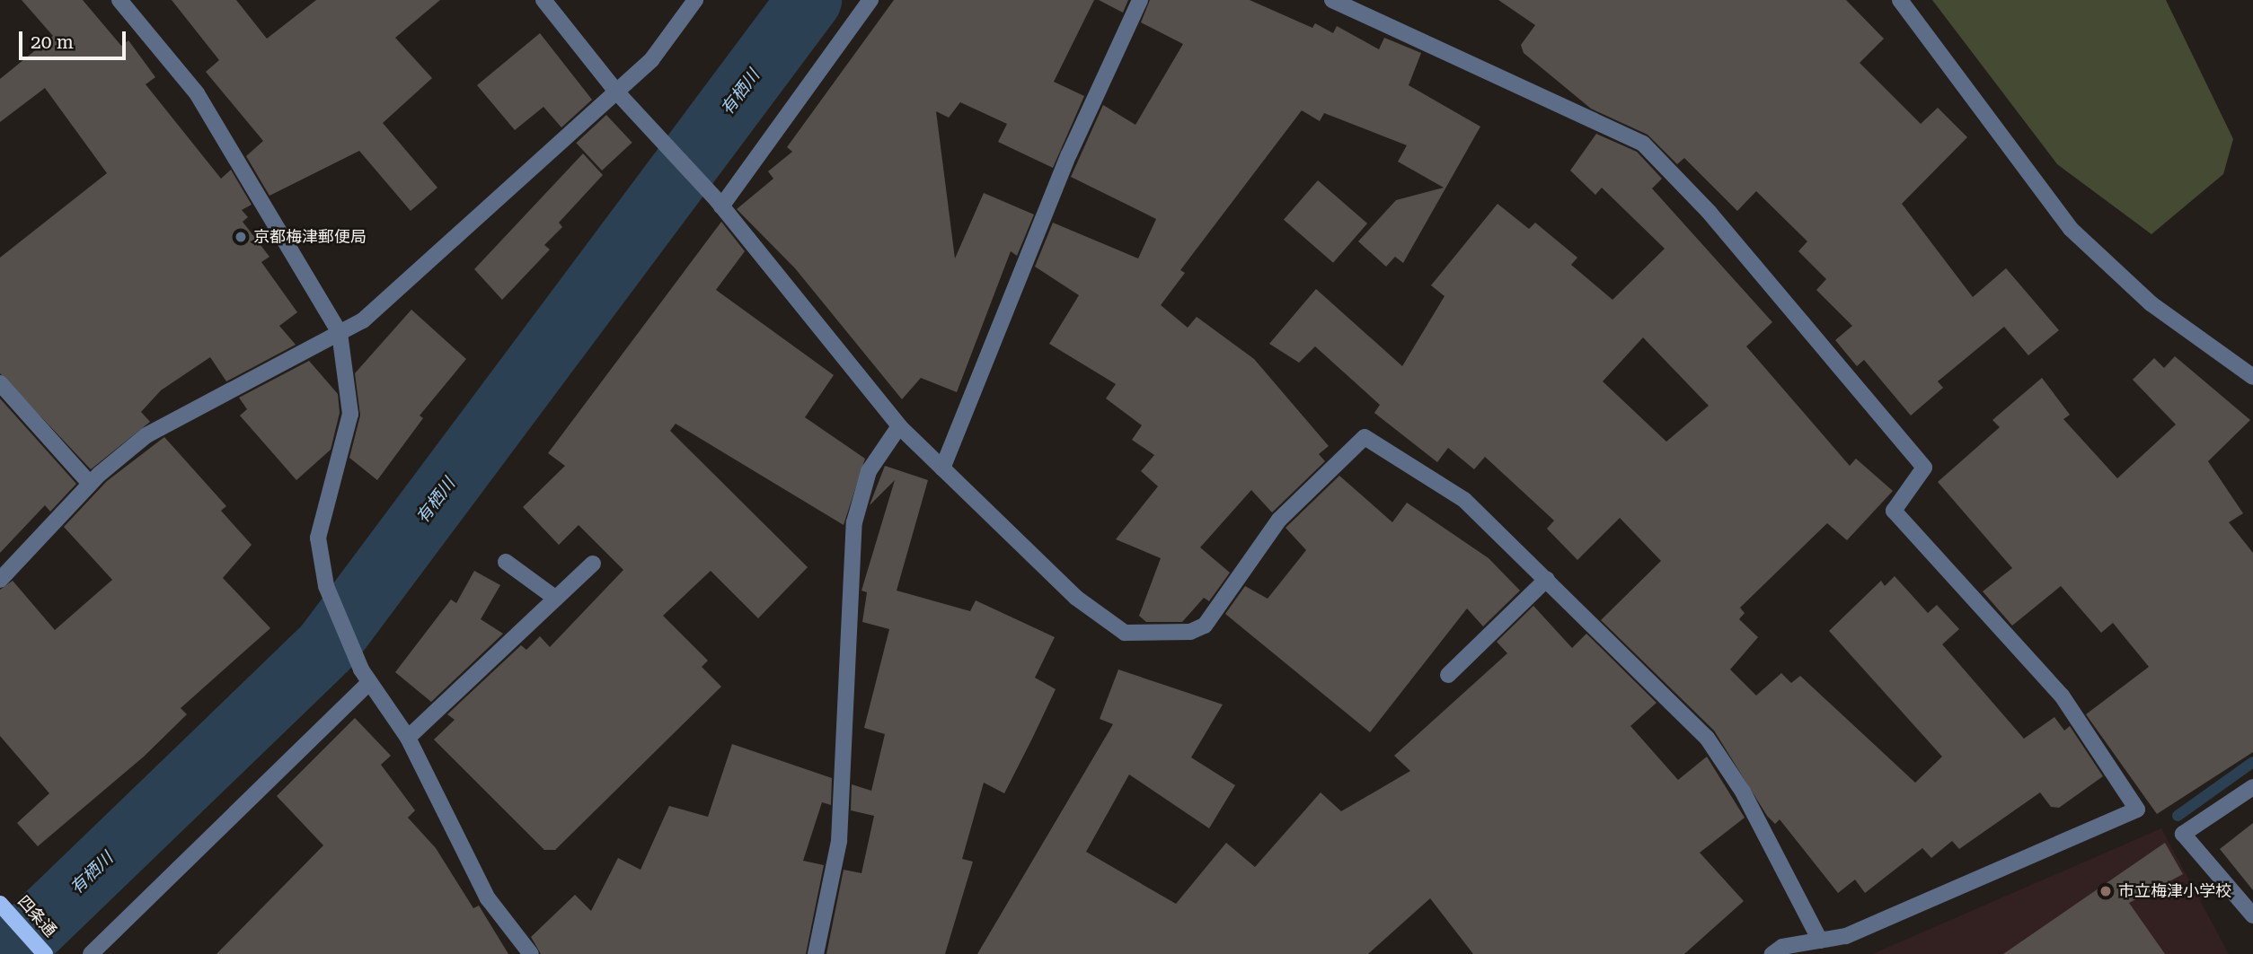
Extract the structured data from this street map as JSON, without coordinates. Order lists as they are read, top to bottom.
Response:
{
  "streets": {
    "main road": ["四条通"]
  },
  "water": ["有栖川"],
  "places": ["京都梅津郵便局", "市立梅津小学校"],
  "scale_bar": "20 m"
}
